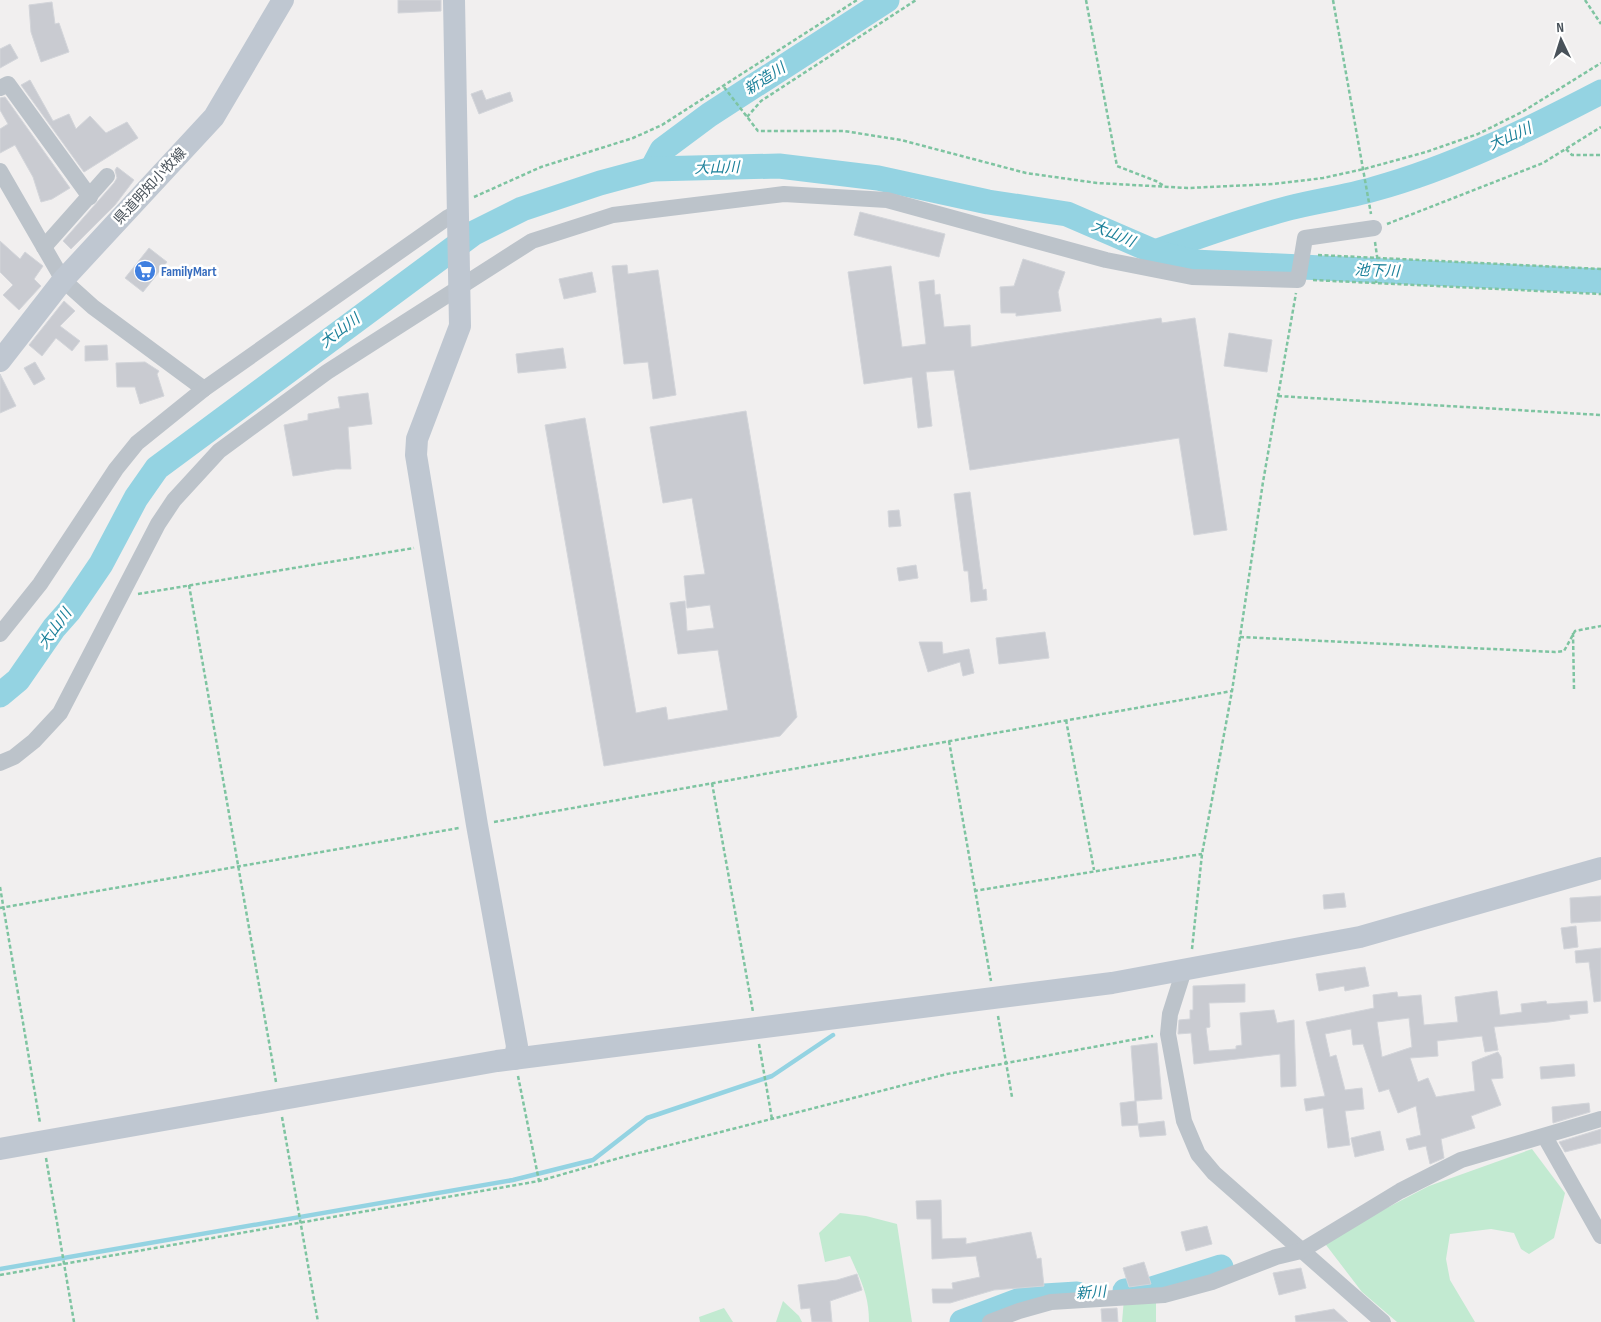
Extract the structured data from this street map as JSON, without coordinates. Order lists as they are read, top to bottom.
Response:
{
  "streets": {
    "street": ["県道明知小牧線"]
  },
  "water": [
    "新造川",
    "大山川",
    "池下川",
    "新川"
  ],
  "places": {
    "supermarket": ["FamilyMart"]
  },
  "north": "top"
}
